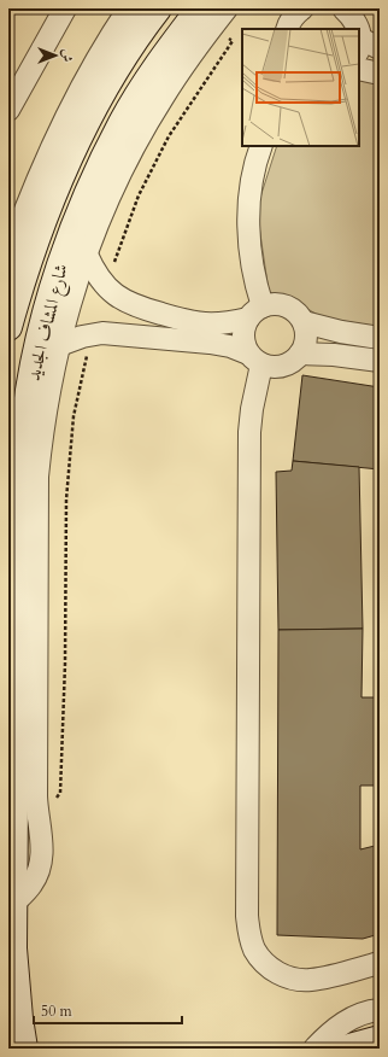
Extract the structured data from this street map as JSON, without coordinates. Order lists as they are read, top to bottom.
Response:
{
  "streets": {
    "street": ["شارع المشاف الجديد"]
  },
  "scale_bar": "50 m",
  "north": "right"
}
